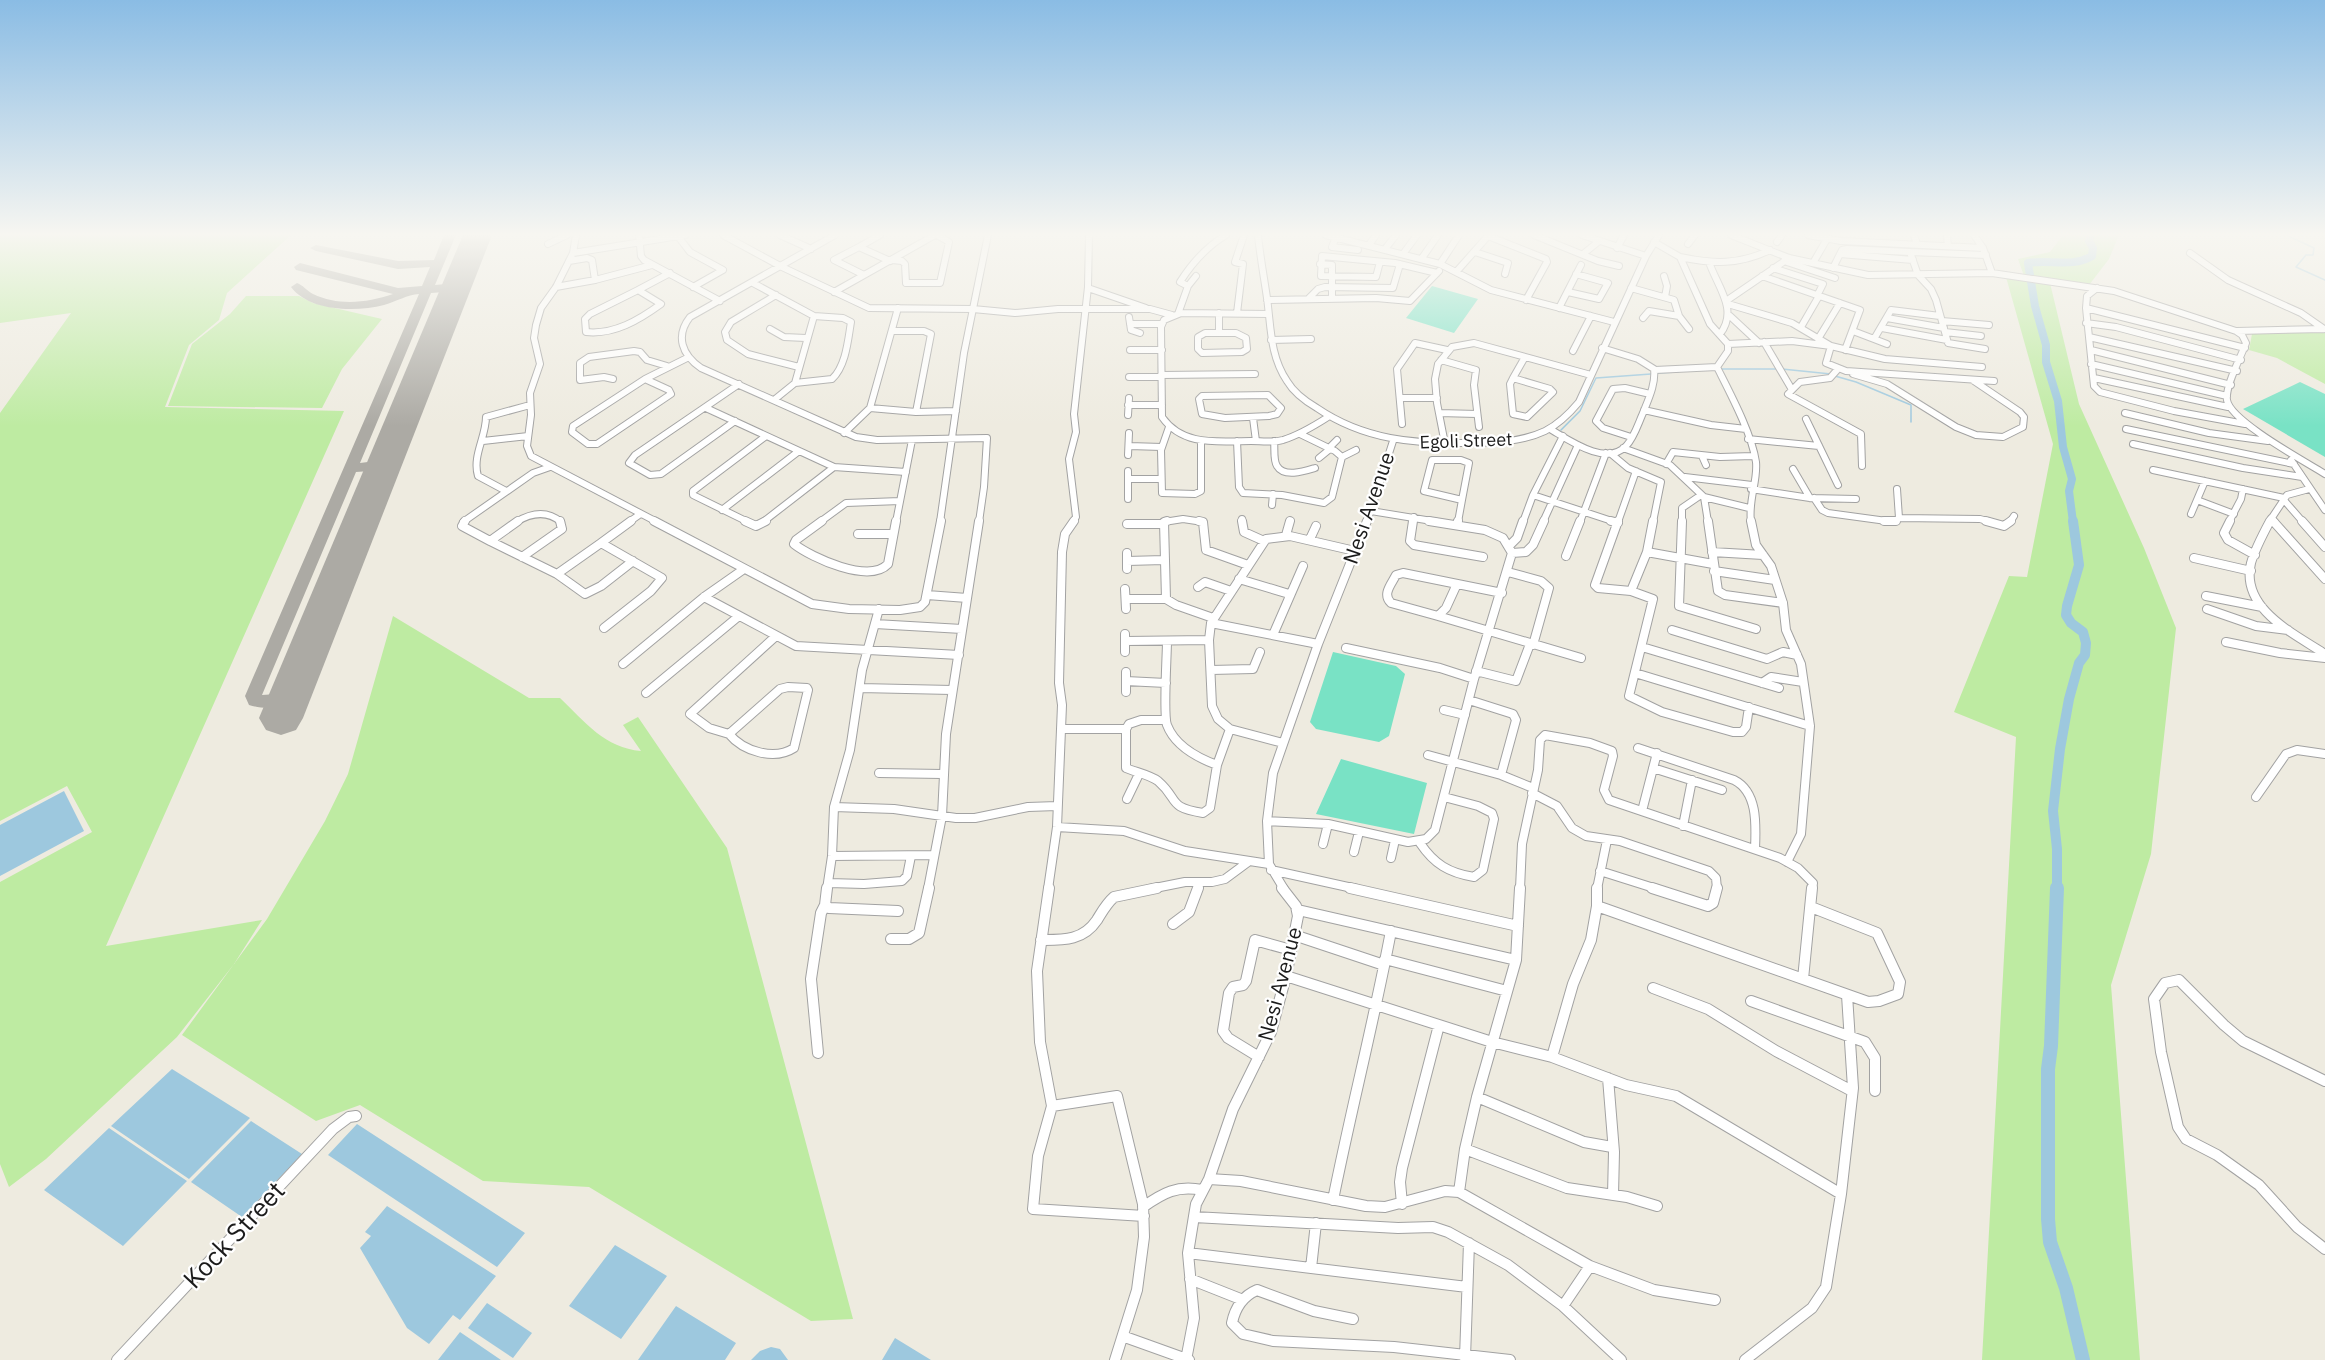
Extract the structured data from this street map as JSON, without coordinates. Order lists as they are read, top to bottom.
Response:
{
  "streets": {
    "street": ["Egoli Street", "Nesi Avenue", "Kock Street"]
  },
  "crossings": [
    ["Egoli Street", "Nesi Avenue"]
  ]
}
